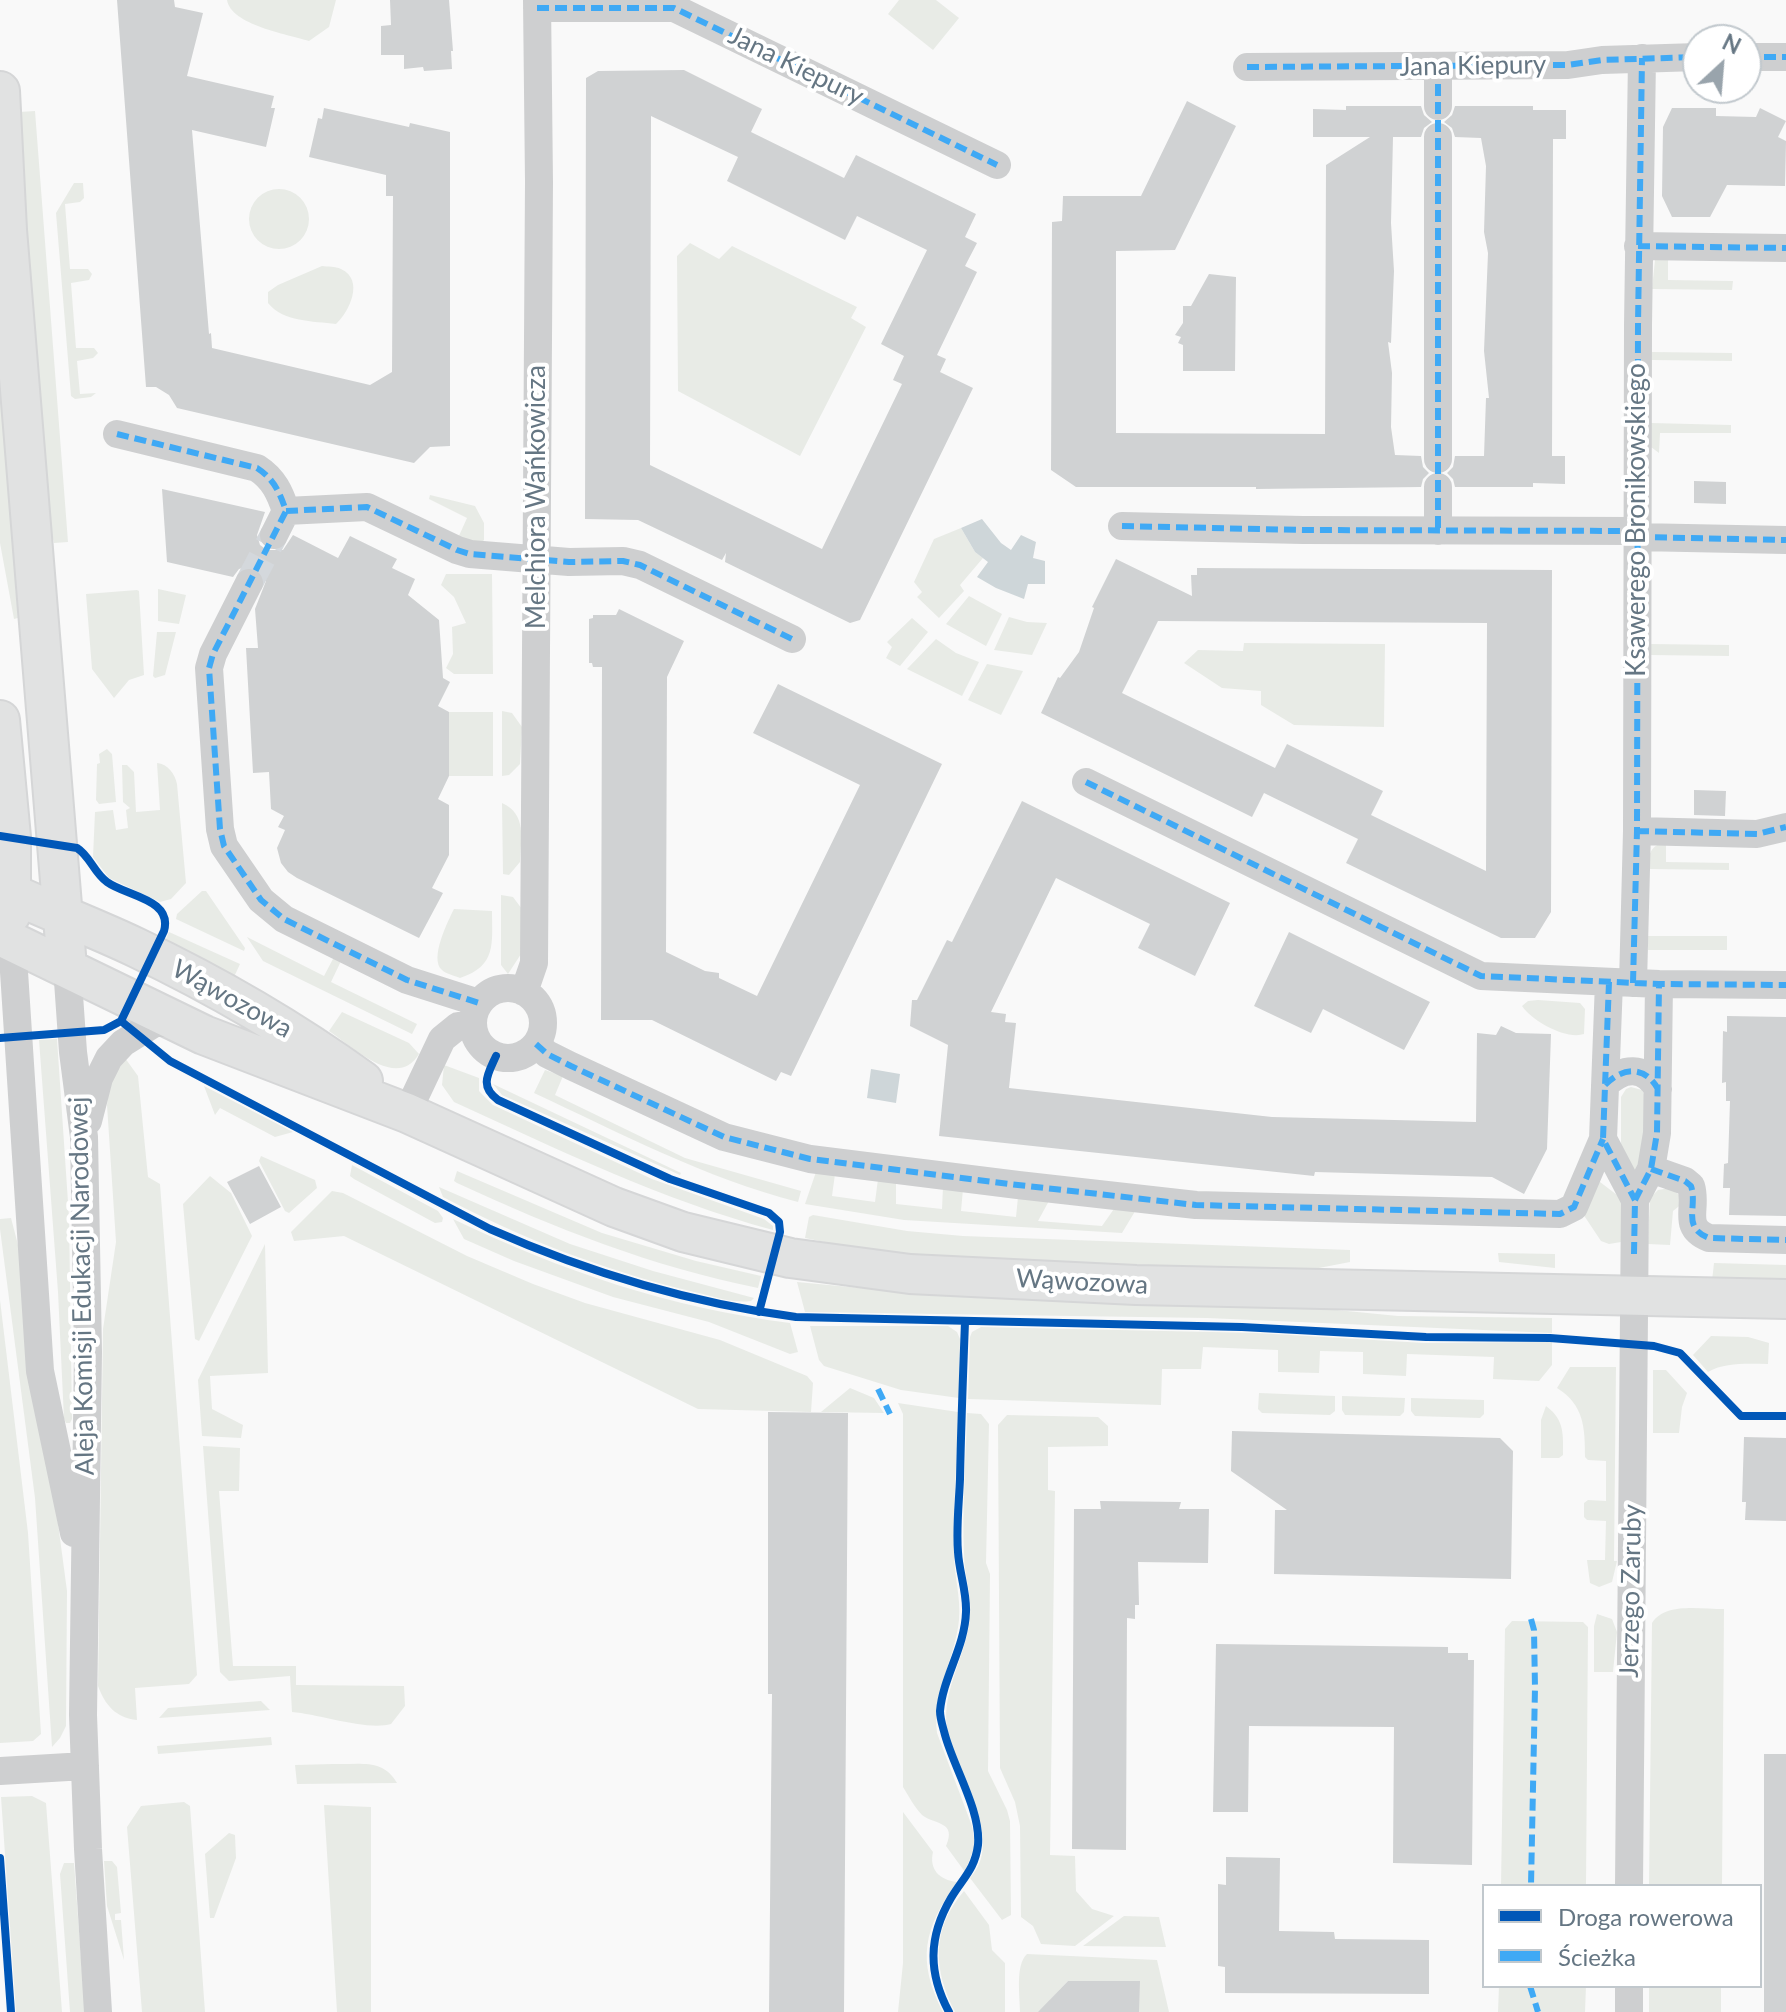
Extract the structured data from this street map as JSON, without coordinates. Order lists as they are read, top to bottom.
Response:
{
  "streets": {
    "street": [
      "Jana Kiepury",
      "Melchiora Wańkowicza",
      "Ksawerego Bronikowskiego",
      "Wąwozowa",
      "Aleja Komisji Edukacji Narodowej",
      "Jerzego Zaruby"
    ]
  },
  "crossings": [
    ["Jana Kiepury", "Melchiora Wańkowicza"],
    ["Jana Kiepury", "Ksawerego Bronikowskiego"],
    ["Ksawerego Bronikowskiego", "Wąwozowa"],
    ["Ksawerego Bronikowskiego", "Jerzego Zaruby"],
    ["Wąwozowa", "Aleja Komisji Edukacji Narodowej"],
    ["Wąwozowa", "Jerzego Zaruby"]
  ],
  "legend": ["Droga rowerowa", "Ścieżka"],
  "north": "top right"
}
